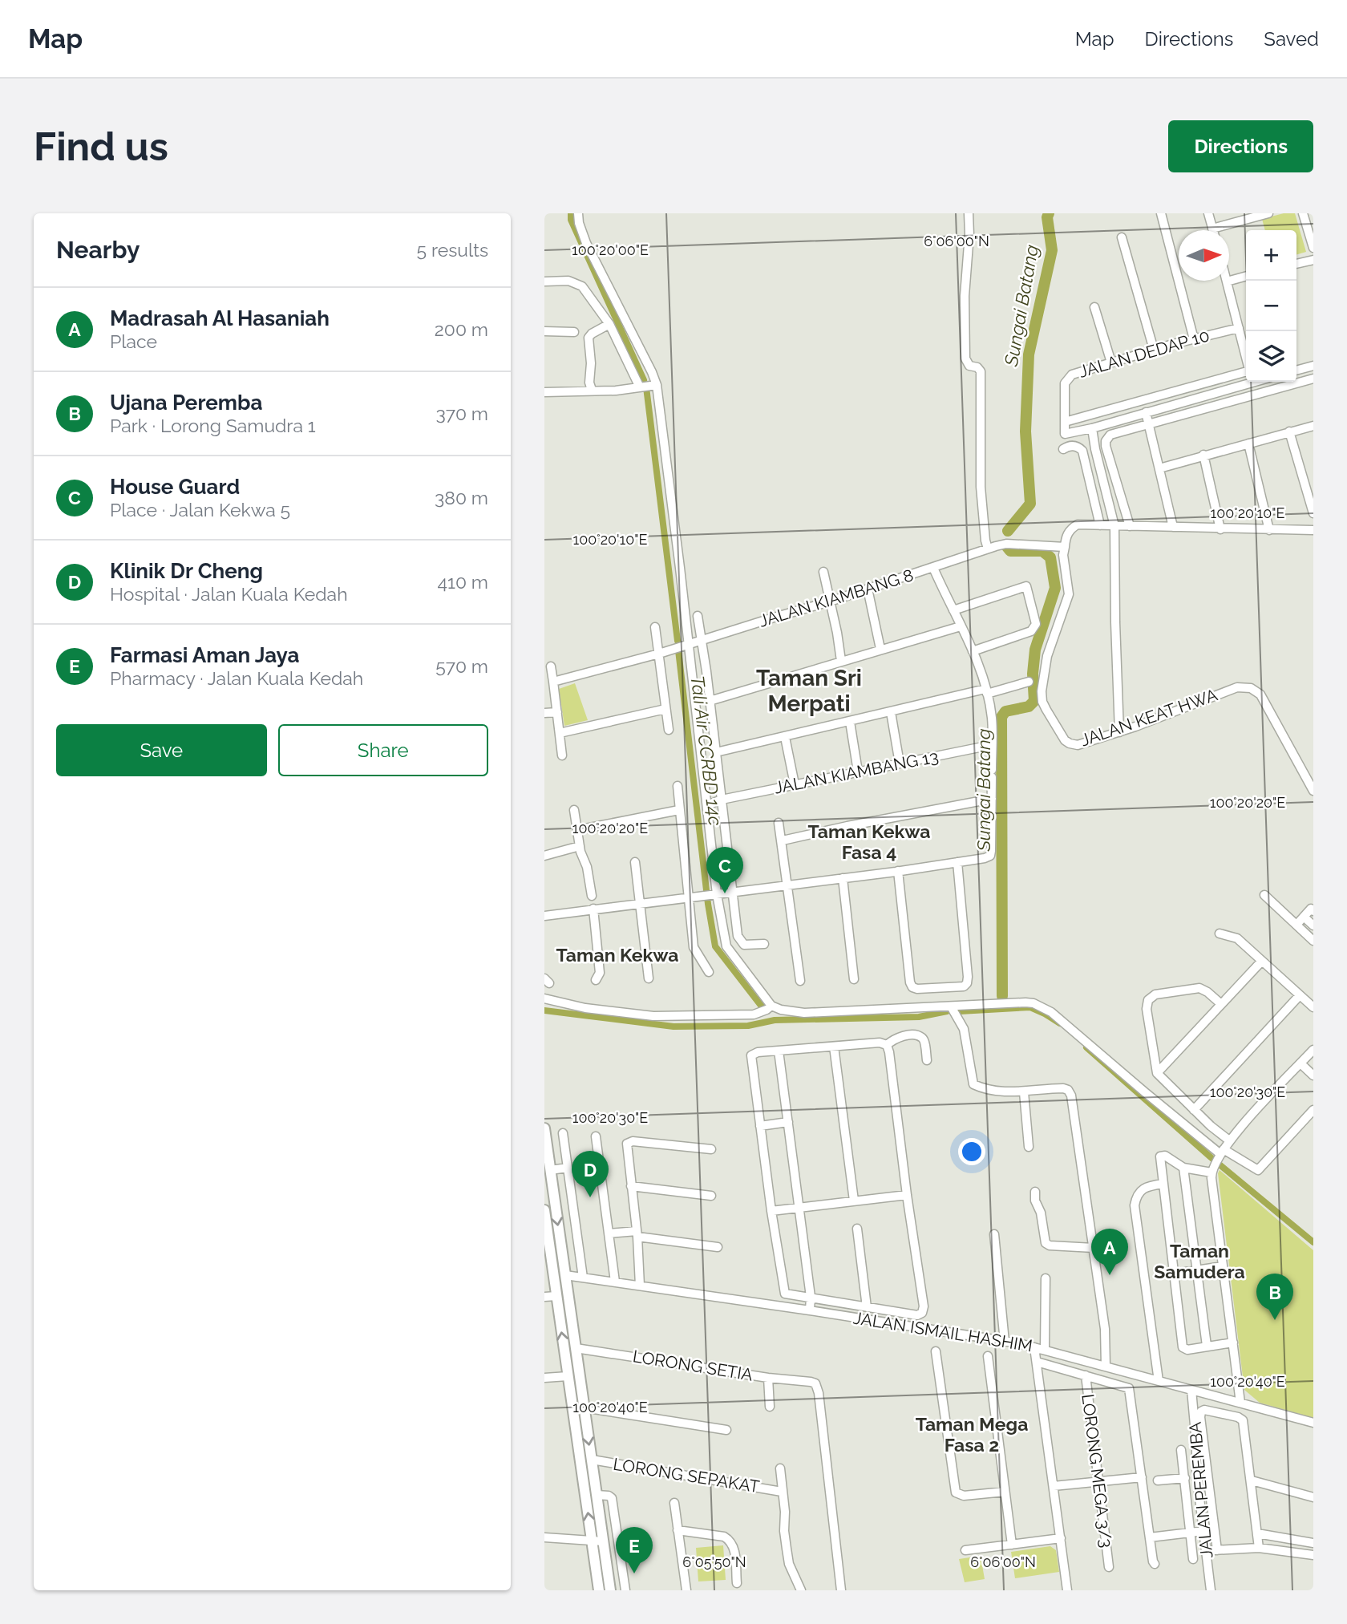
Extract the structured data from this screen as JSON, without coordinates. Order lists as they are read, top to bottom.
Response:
{
  "streets": {
    "street": [
      "JALAN DEDAP 10",
      "JALAN KIAMBANG 8",
      "JALAN KEAT HWA",
      "JALAN KIAMBANG 13",
      "JALAN ISMAIL HASHIM",
      "LORONG SETIA",
      "LORONG MEGA 3/3",
      "LORONG SEPAKAT",
      "JALAN PEREMBA"
    ]
  },
  "crossings": [
    ["JALAN ISMAIL HASHIM", "JALAN PEREMBA"]
  ],
  "districts": [
    "Taman Sri Merpati",
    "Taman Kekwa Fasa 4",
    "Taman Kekwa",
    "Taman Samudera",
    "Taman Mega Fasa 2"
  ],
  "water": ["Sungai Batang", "Tali Air CCRBD 14c"],
  "north": "right",
  "page": {
    "header": "Map",
    "nav": ["Map", "Directions", "Saved"],
    "buttons": [
      "Directions",
      ["Save", "Share"]
    ],
    "title": "Find us",
    "heading": ["Nearby", "5 results"],
    "map_buttons": ["+", "−"],
    "list": [
      {
        "mark": "A",
        "name": "Madrasah Al Hasaniah",
        "note": "Place",
        "value": "200 m"
      },
      {
        "mark": "B",
        "name": "Ujana Peremba",
        "note": "Park · Lorong Samudra 1",
        "value": "370 m"
      },
      {
        "mark": "C",
        "name": "House Guard",
        "note": "Place · Jalan Kekwa 5",
        "value": "380 m"
      },
      {
        "mark": "D",
        "name": "Klinik Dr Cheng",
        "note": "Hospital · Jalan Kuala Kedah",
        "value": "410 m"
      },
      {
        "mark": "E",
        "name": "Farmasi Aman Jaya",
        "note": "Pharmacy · Jalan Kuala Kedah",
        "value": "570 m"
      }
    ],
    "pins": [
      "C",
      "D",
      "A",
      "B",
      "E"
    ]
  },
  "coordinates": [
    "6°06'00\"N",
    "100°20'00\"E",
    "100°20'10\"E",
    "100°20'20\"E",
    "100°20'30\"E",
    "100°20'40\"E",
    "6°05'50\"N"
  ]
}
